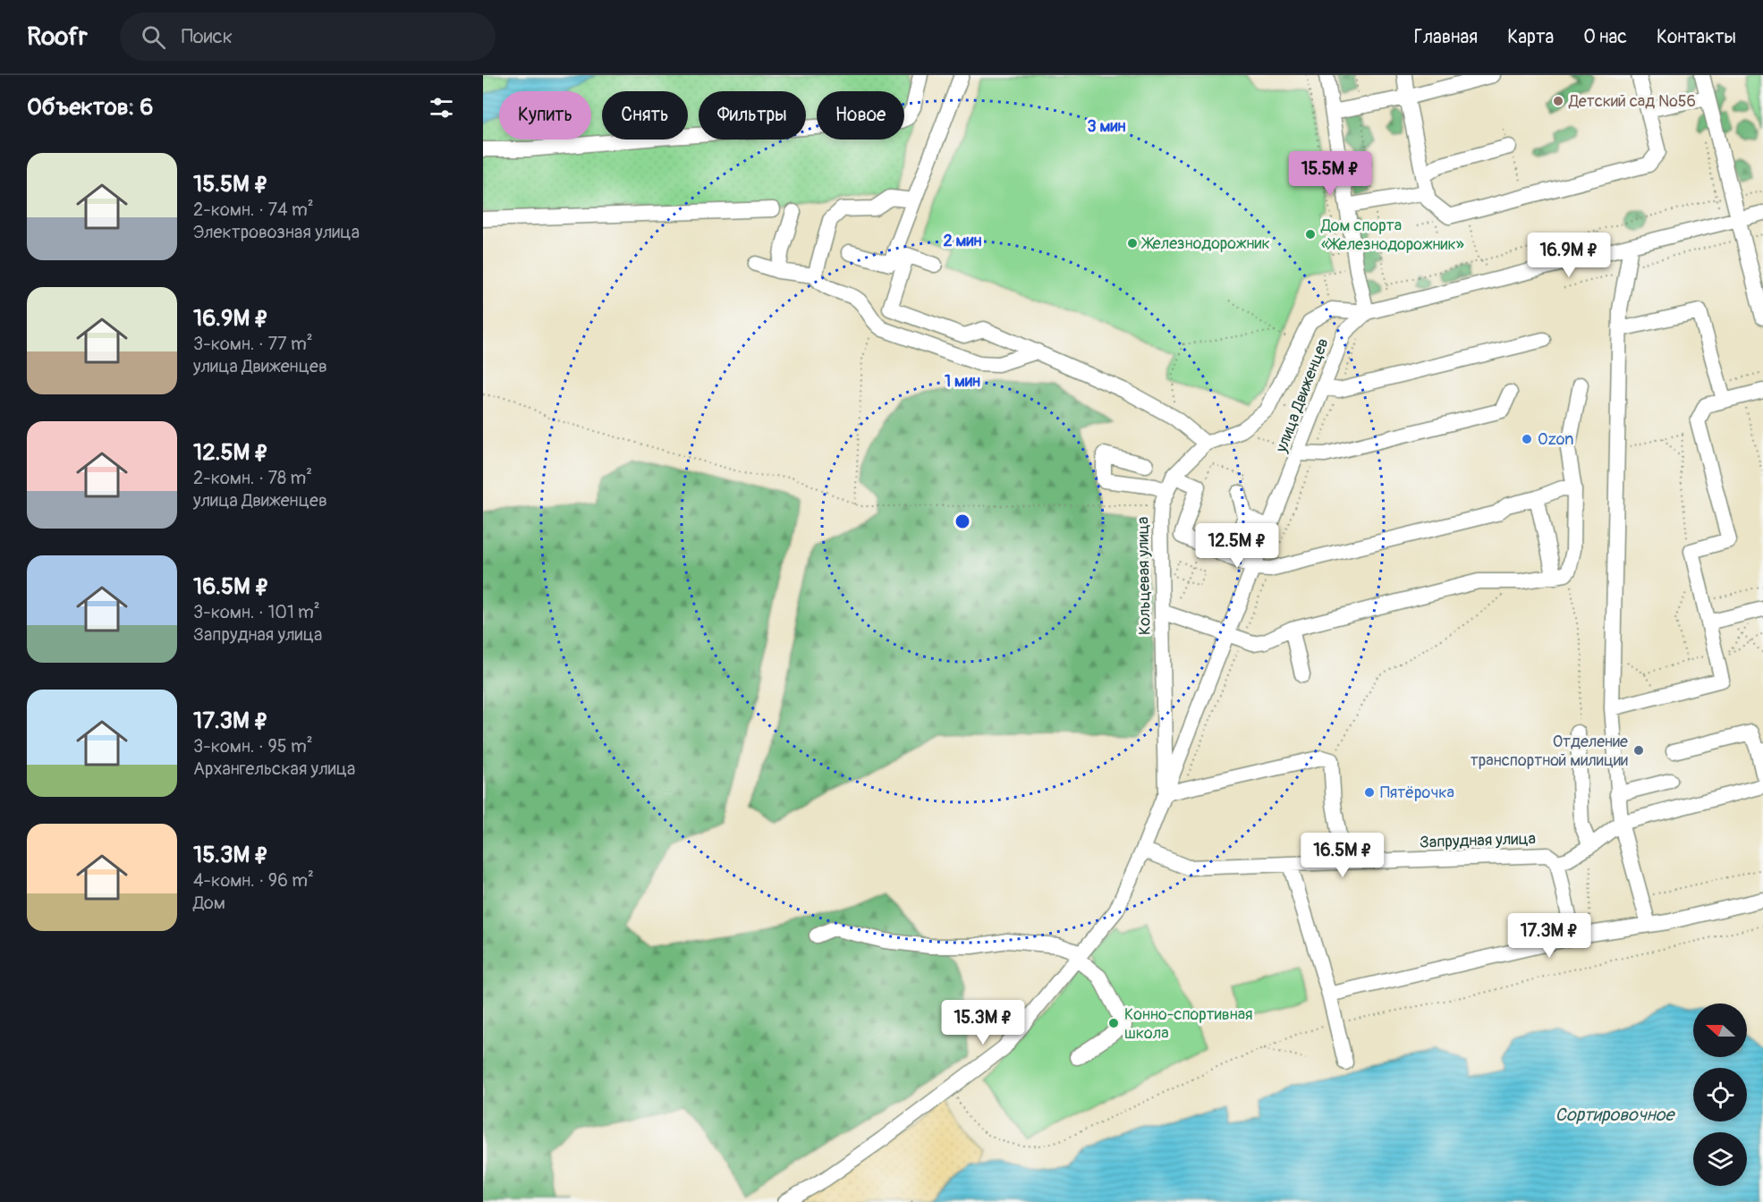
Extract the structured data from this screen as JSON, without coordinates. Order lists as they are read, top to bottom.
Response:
{
  "streets": {
    "street": ["улица Движенцев", "Кольцевая улица", "Запрудная улица"]
  },
  "crossings": [
    ["улица Движенцев", "Кольцевая улица"],
    ["улица Движенцев", "Запрудная улица"]
  ],
  "water": ["Сортировочное"],
  "places": [
    "Детский сад №56",
    "Дом спорта «Железнодорожник»",
    "Железнодорожник",
    "Ozon",
    "Отделение транспортной милиции",
    "Пятёрочка",
    "Конно-спортивная школа"
  ],
  "north": "left",
  "page": {
    "header": "Roofr",
    "search": "Поиск",
    "nav": [
      "Главная",
      "Карта",
      "О нас",
      "Контакты"
    ],
    "heading": "Объектов: 6",
    "chip": [
      "Купить",
      "Снять",
      "Фильтры",
      "Новое"
    ],
    "list": [
      {
        "name": "15.5M ₽",
        "note": "2-комн. · 74 m² · Электровозная улица"
      },
      {
        "name": "16.9M ₽",
        "note": "3-комн. · 77 m² · улица Движенцев"
      },
      {
        "name": "12.5M ₽",
        "note": "2-комн. · 78 m² · улица Движенцев"
      },
      {
        "name": "16.5M ₽",
        "note": "3-комн. · 101 m² · Запрудная улица"
      },
      {
        "name": "17.3M ₽",
        "note": "3-комн. · 95 m² · Архангельская улица"
      },
      {
        "name": "15.3M ₽",
        "note": "4-комн. · 96 m² · Дом"
      }
    ],
    "price": [
      "15.5M ₽",
      "16.9M ₽",
      "12.5M ₽",
      "16.5M ₽",
      "17.3M ₽",
      "15.3M ₽"
    ]
  },
  "rings": ["3 мин", "2 мин", "1 мин"]
}
